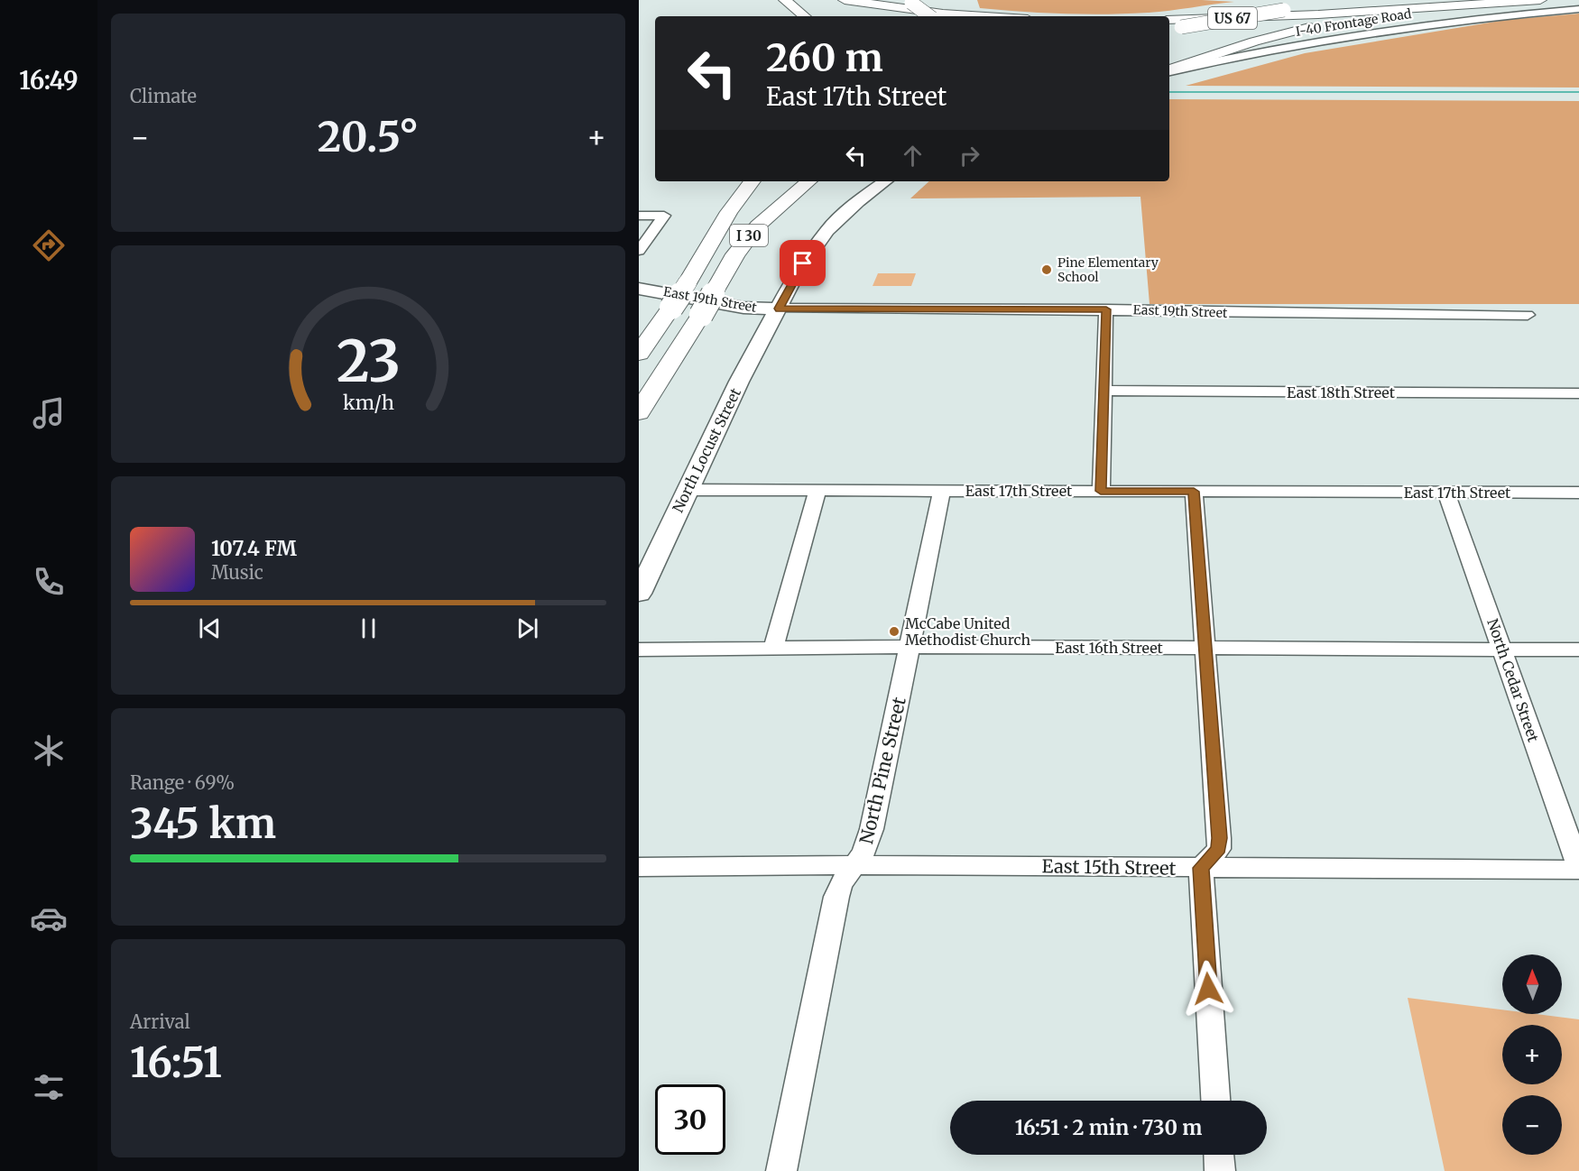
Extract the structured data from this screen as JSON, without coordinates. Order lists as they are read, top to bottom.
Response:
{
  "streets": {
    "highway": ["US 67", "I 30"],
    "main road": ["I-40 Frontage Road", "East 19th Street", "North Locust Street"],
    "street": [
      "East 18th Street",
      "East 17th Street",
      "East 16th Street",
      "North Cedar Street",
      "North Pine Street",
      "East 15th Street"
    ]
  },
  "crossings": [
    ["East 19th Street", "North Locust Street"],
    ["North Locust Street", "East 17th Street"],
    ["East 17th Street", "North Cedar Street"],
    ["East 17th Street", "North Pine Street"],
    ["East 16th Street", "North Cedar Street"],
    ["East 16th Street", "North Pine Street"],
    ["North Cedar Street", "East 15th Street"],
    ["North Pine Street", "East 15th Street"]
  ],
  "places": ["Pine Elementary School", "McCabe United Methodist Church"],
  "north": "top",
  "page": {
    "tabs": "16:49",
    "tile": [
      "Climate",
      ["Range · 69%", "345 km"],
      ["Arrival", "16:51"]
    ],
    "turn": ["260 m", "East 17th Street"],
    "heat": ["−", "20.5°", "+"],
    "song": ["107.4 FM", "Music"],
    "map_buttons": ["+", "−"],
    "limit": "30",
    "trip": "16:51 · 2 min · 730 m",
    "gauge": ["23", "km/h"]
  }
}
